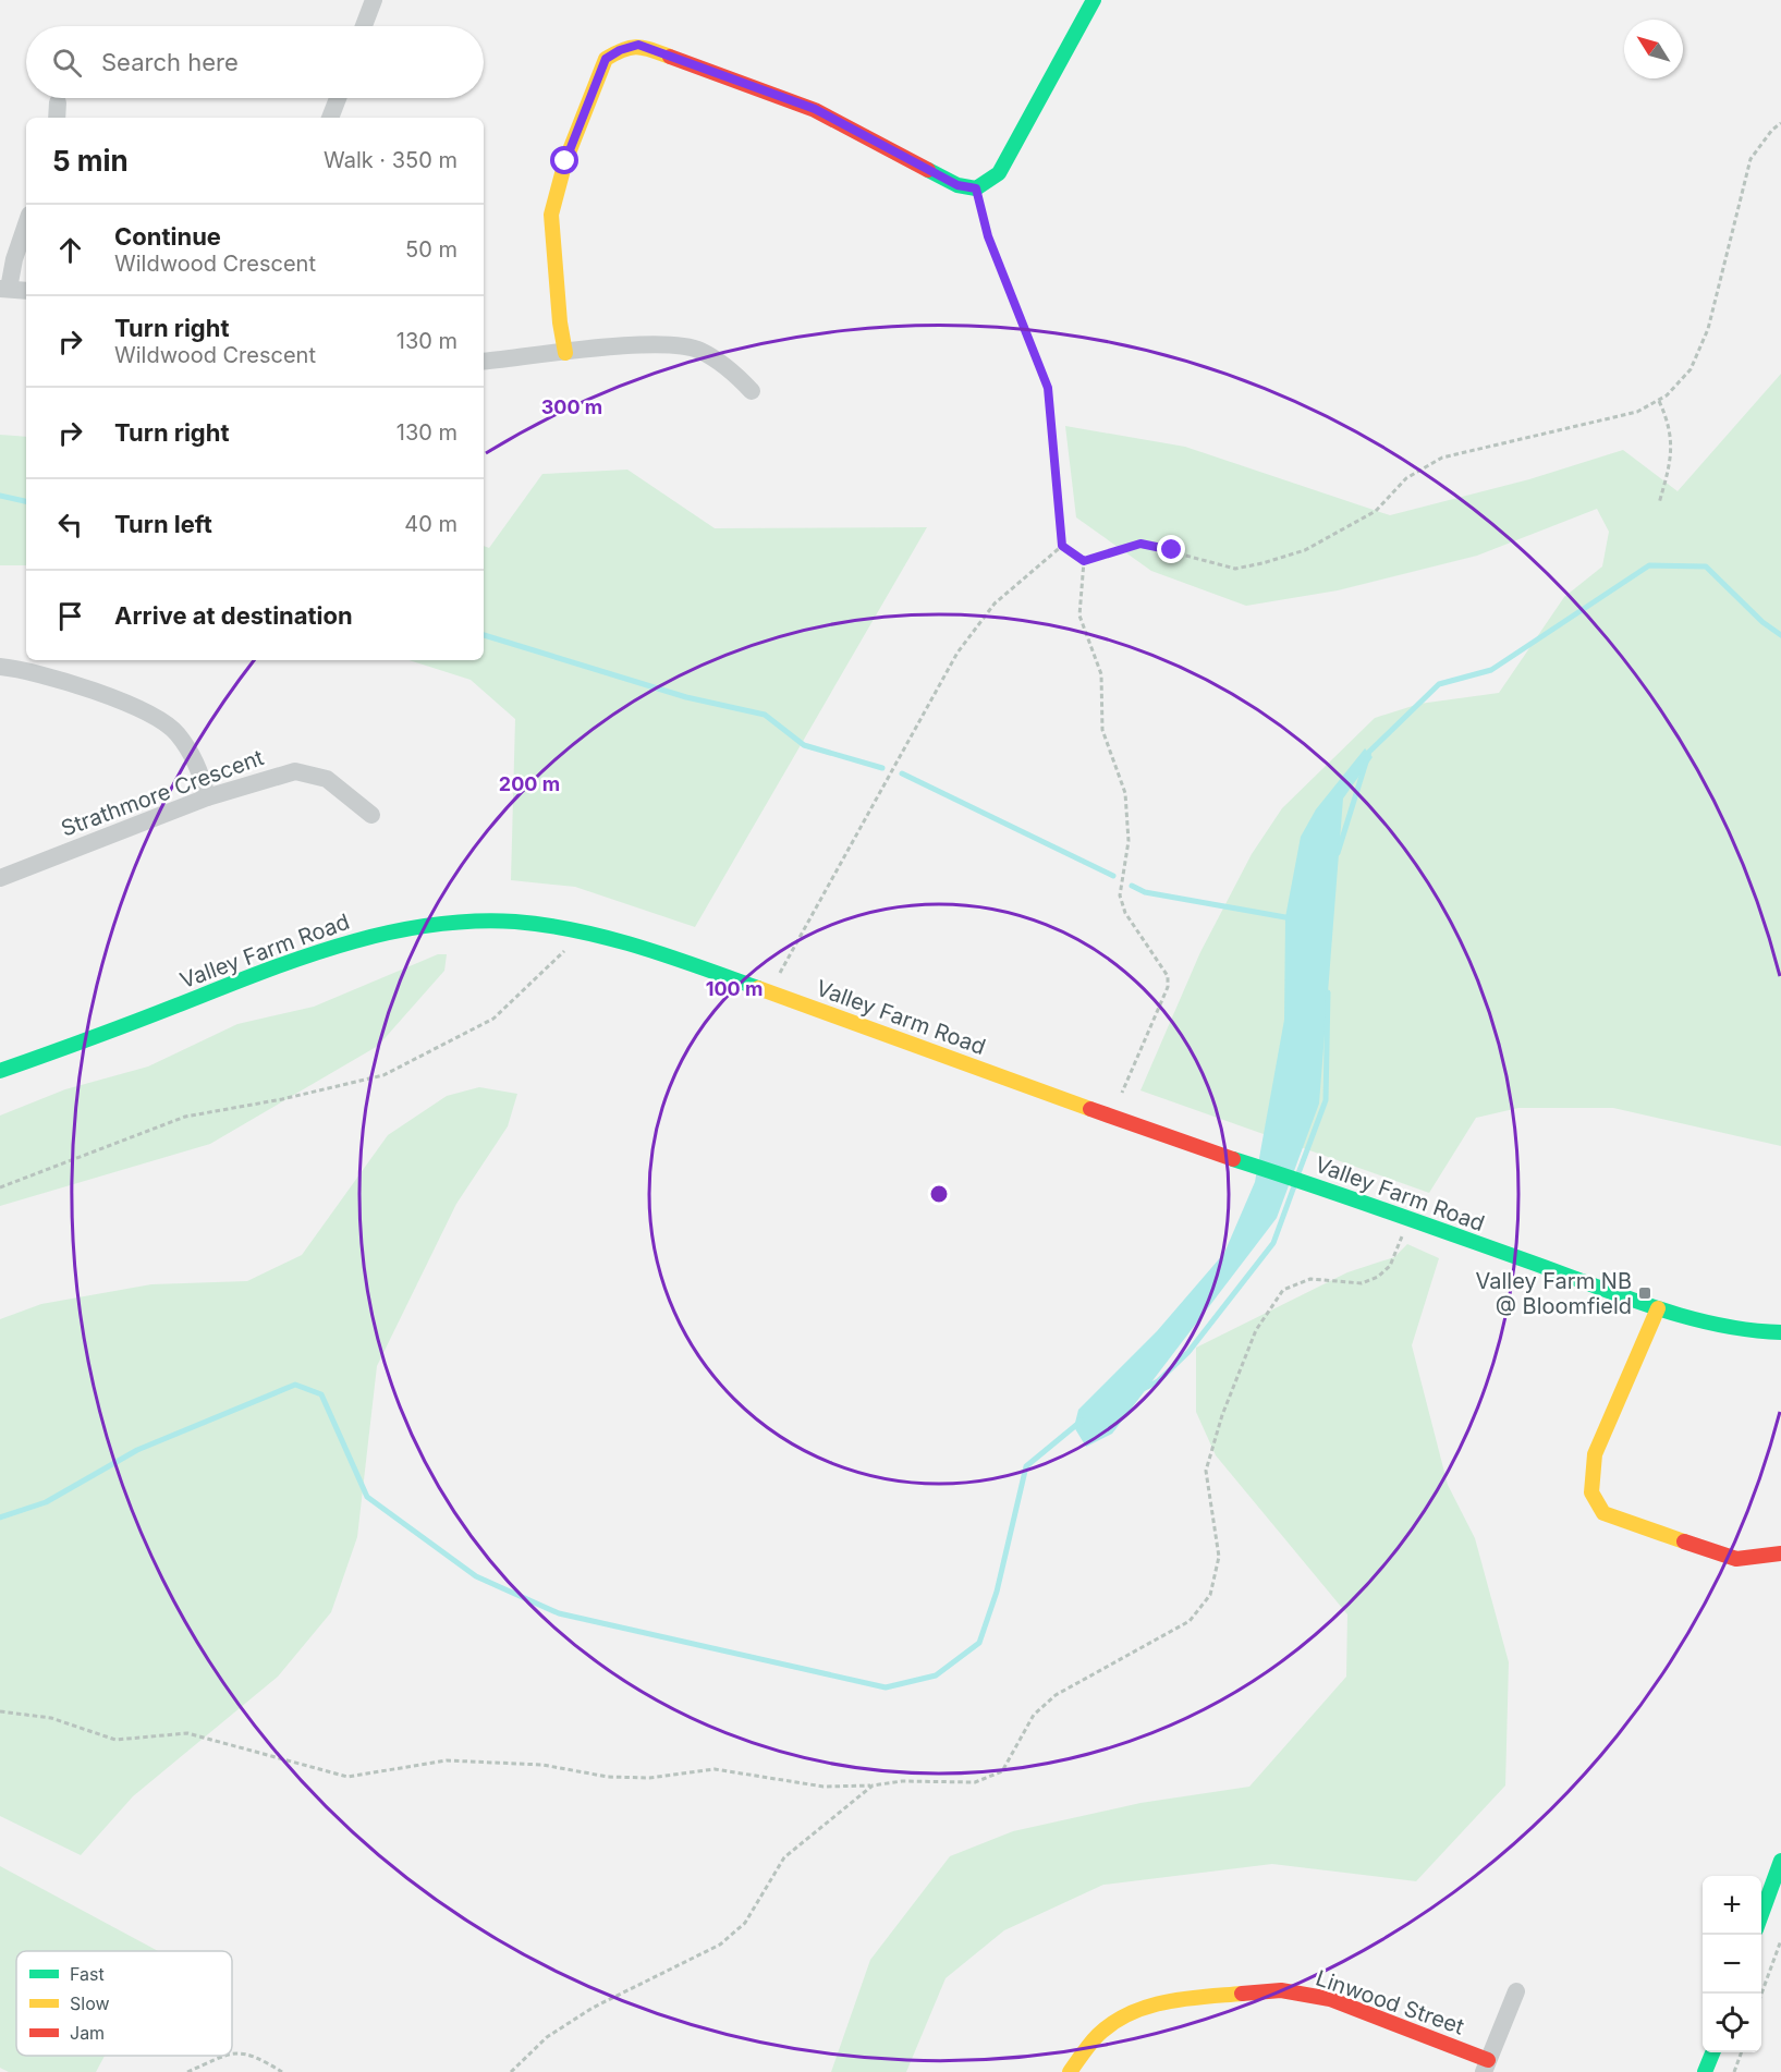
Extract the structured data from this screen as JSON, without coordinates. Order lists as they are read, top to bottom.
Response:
{
  "streets": {
    "street": ["Strathmore Crescent", "Valley Farm Road", "Linwood Street"]
  },
  "places": {
    "transit": ["Valley Farm NB @ Bloomfield"]
  },
  "legend": ["Fast", "Slow", "Jam"],
  "north": "top left",
  "page": {
    "search": "Search here",
    "heading": ["5 min", "Walk · 350 m"],
    "list": [
      ["Continue", "Wildwood Crescent", "50 m"],
      ["Turn right", "Wildwood Crescent", "130 m"],
      ["Turn right", "130 m"],
      ["Turn left", "40 m"],
      "Arrive at destination"
    ],
    "map_buttons": ["+", "−"]
  },
  "rings": ["300 m", "200 m", "100 m"]
}
